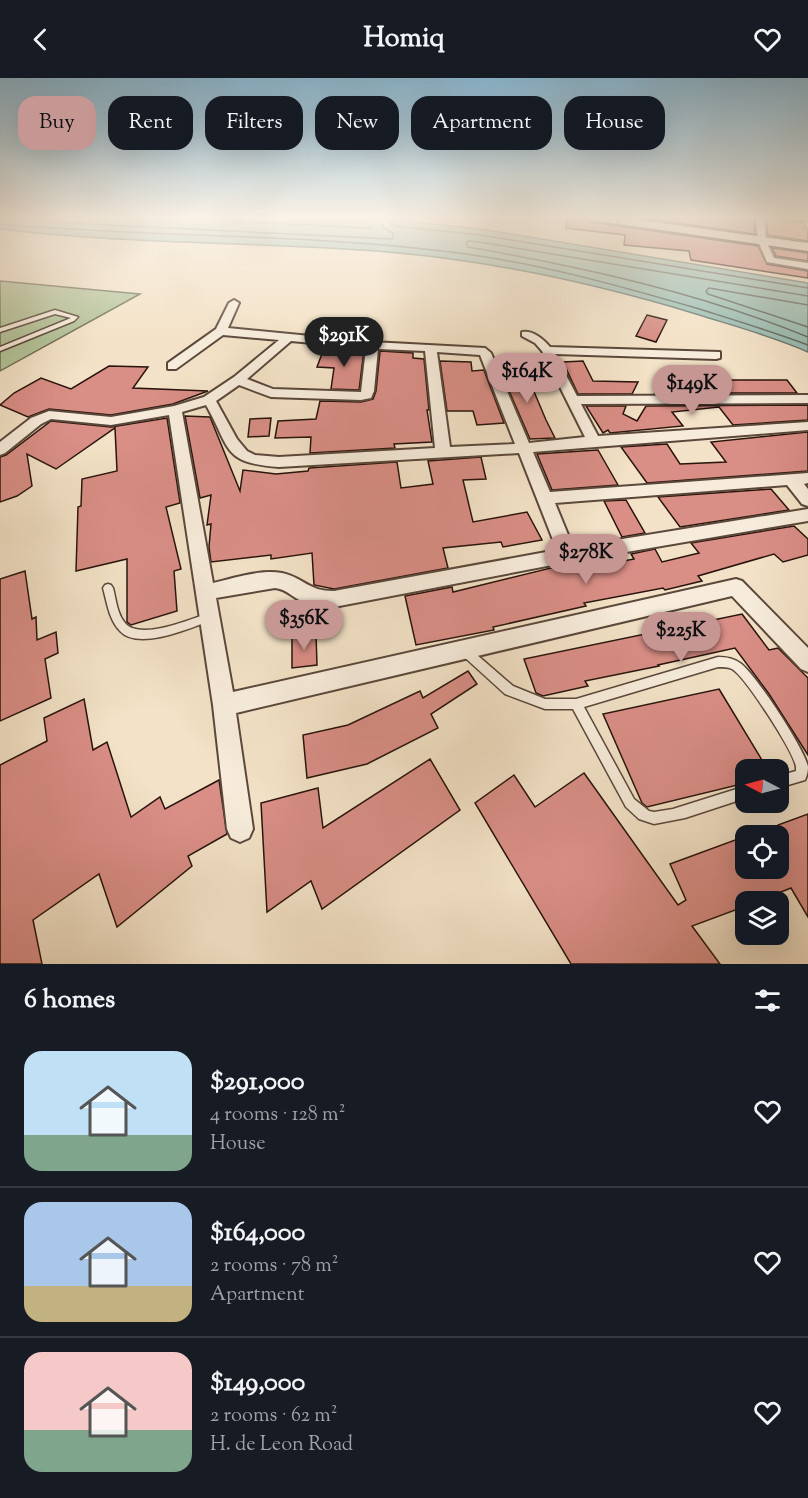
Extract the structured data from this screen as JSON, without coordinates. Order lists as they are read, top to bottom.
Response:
{
  "north": "left",
  "page": {
    "header": "Homiq",
    "chip": [
      "Buy",
      "Rent",
      "Filters",
      "New",
      "Apartment",
      "House"
    ],
    "price": [
      "$291K",
      "$164K",
      "$149K",
      "$278K",
      "$356K",
      "$225K"
    ],
    "heading": "6 homes",
    "list": [
      {
        "name": "$291,000",
        "note": "4 rooms · 128 m² · House"
      },
      {
        "name": "$164,000",
        "note": "2 rooms · 78 m² · Apartment"
      },
      {
        "name": "$149,000",
        "note": "2 rooms · 62 m² · H. de Leon Road"
      }
    ]
  }
}
